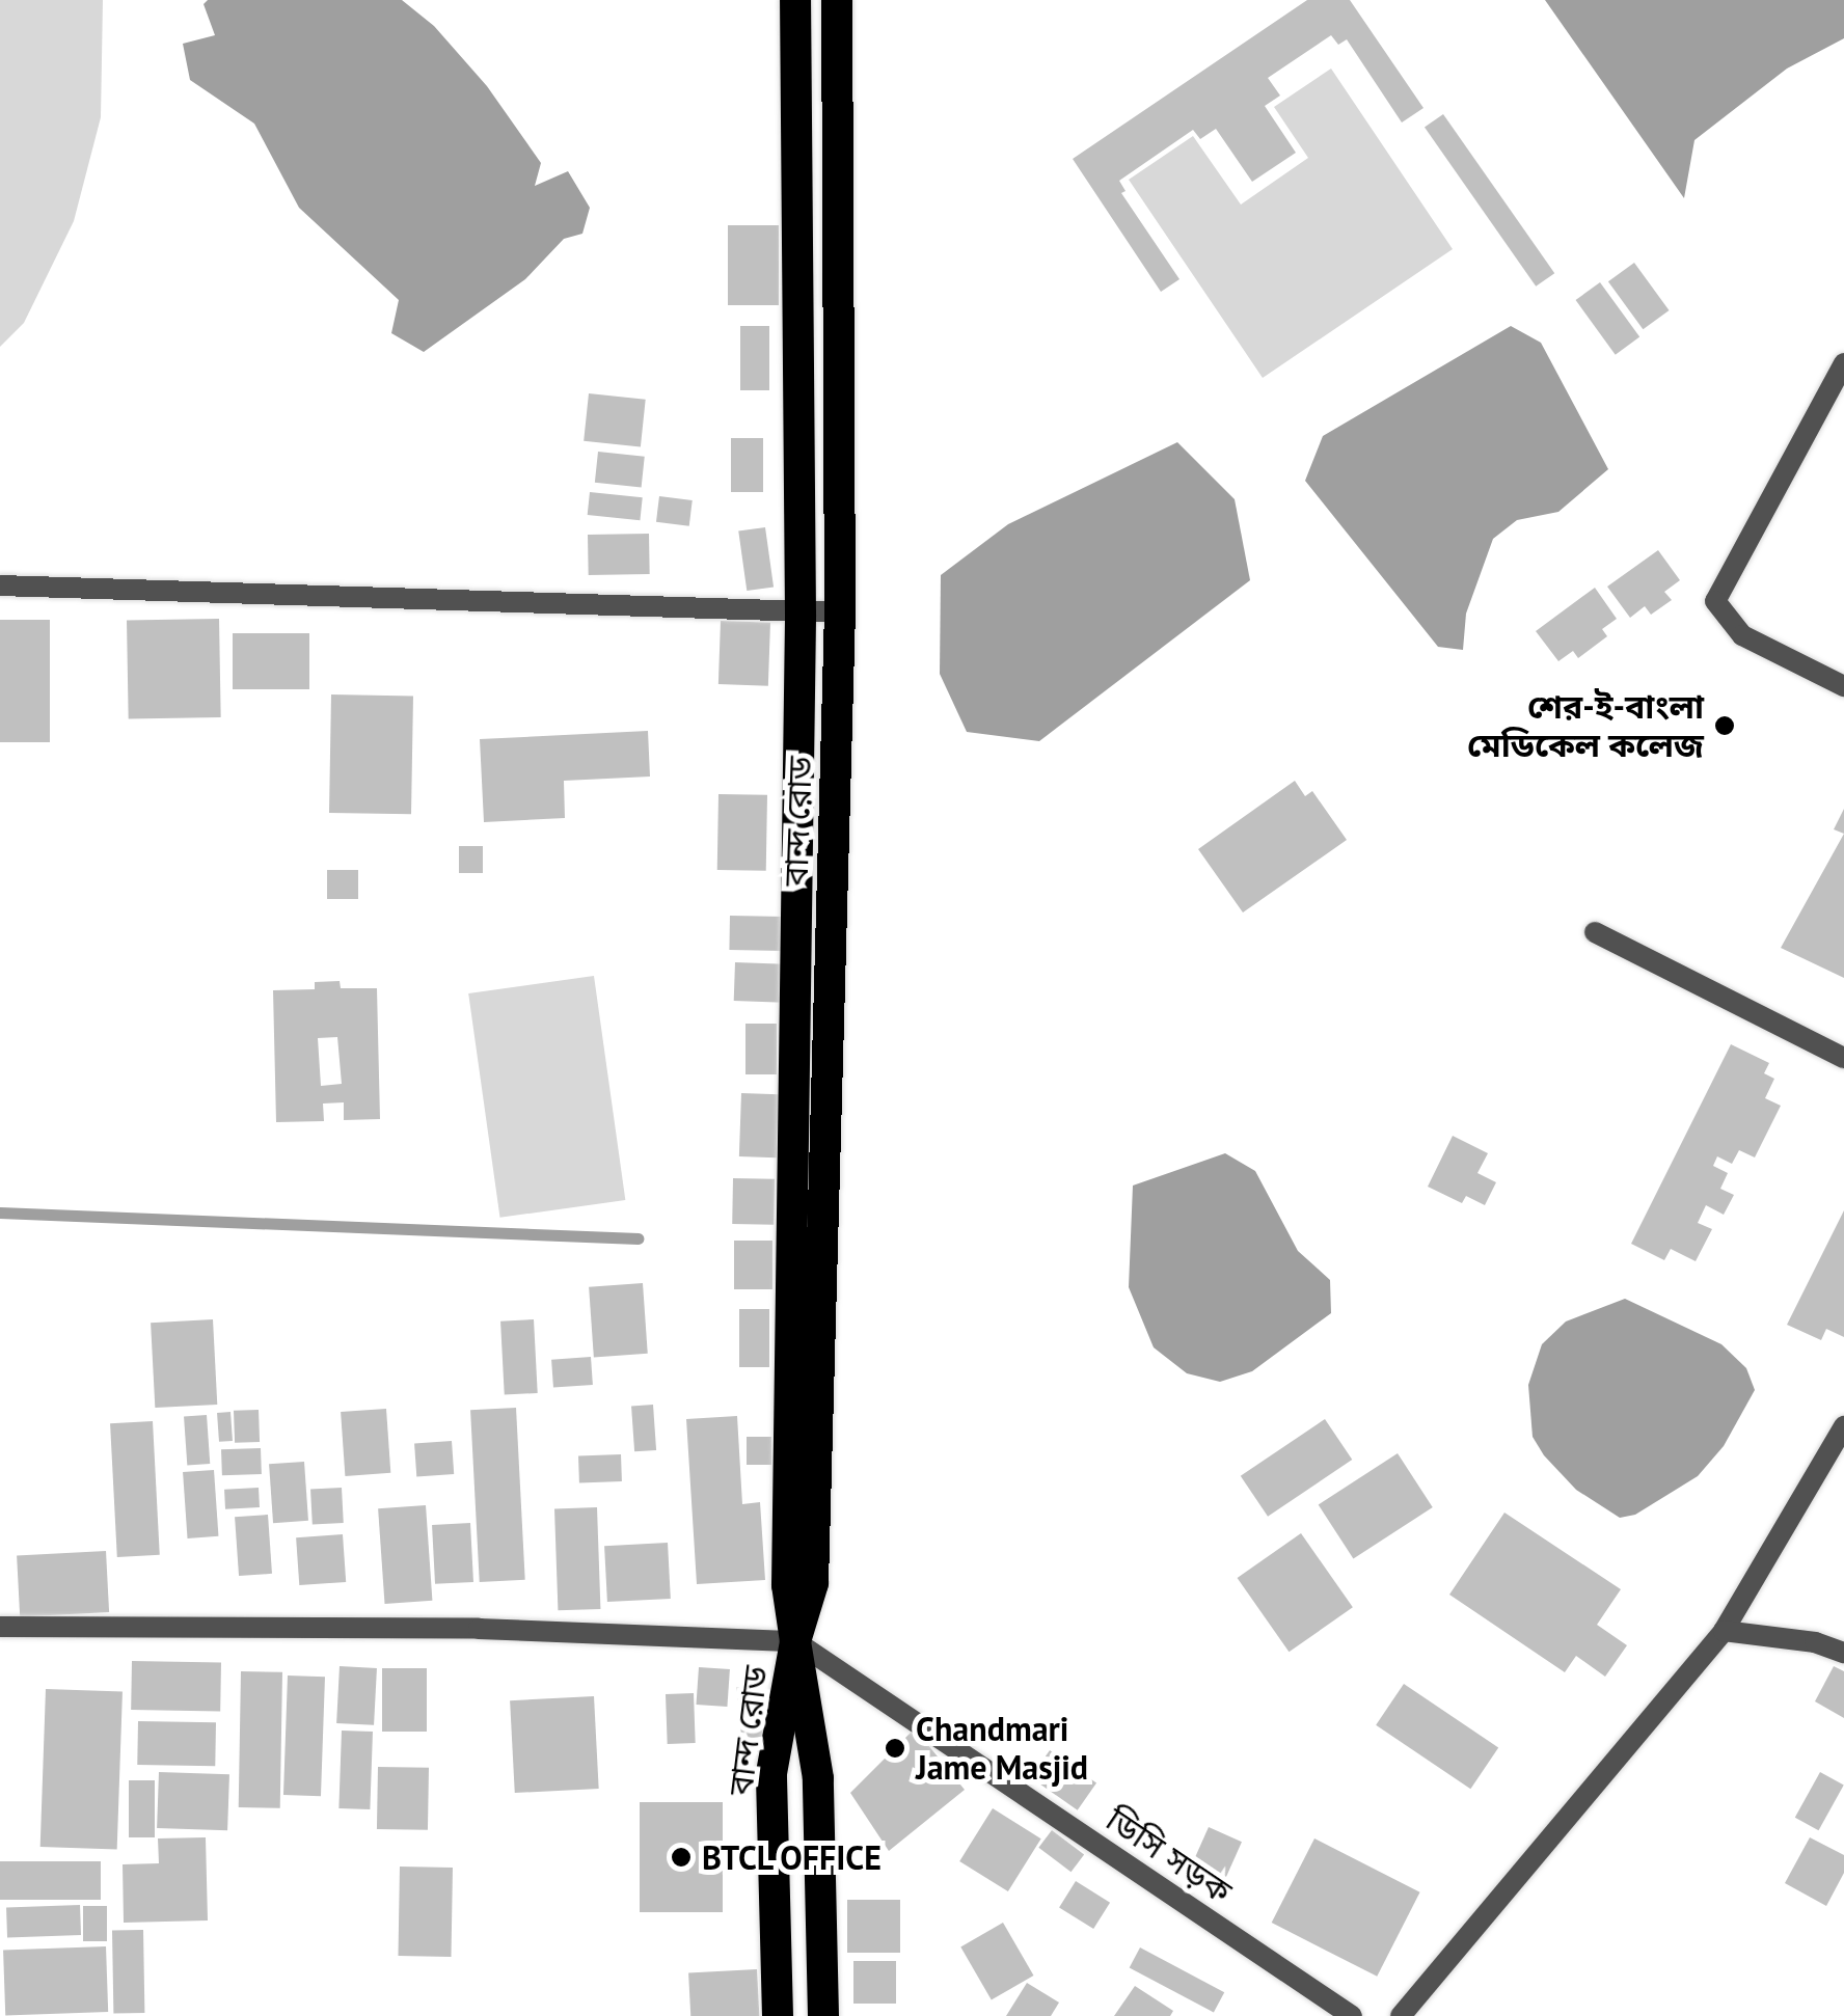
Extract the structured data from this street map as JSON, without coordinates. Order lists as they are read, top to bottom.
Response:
{
  "streets": {
    "highway": ["বান্দ রোড"],
    "street": ["ডিসি সড়ক"]
  },
  "crossings": [
    ["বান্দ রোড", "ডিসি সড়ক"]
  ],
  "places": ["শের-ই-বাংলা মেডিকেল কলেজ", "Chandmari Jame Masjid", "BTCL OFFICE"]
}
